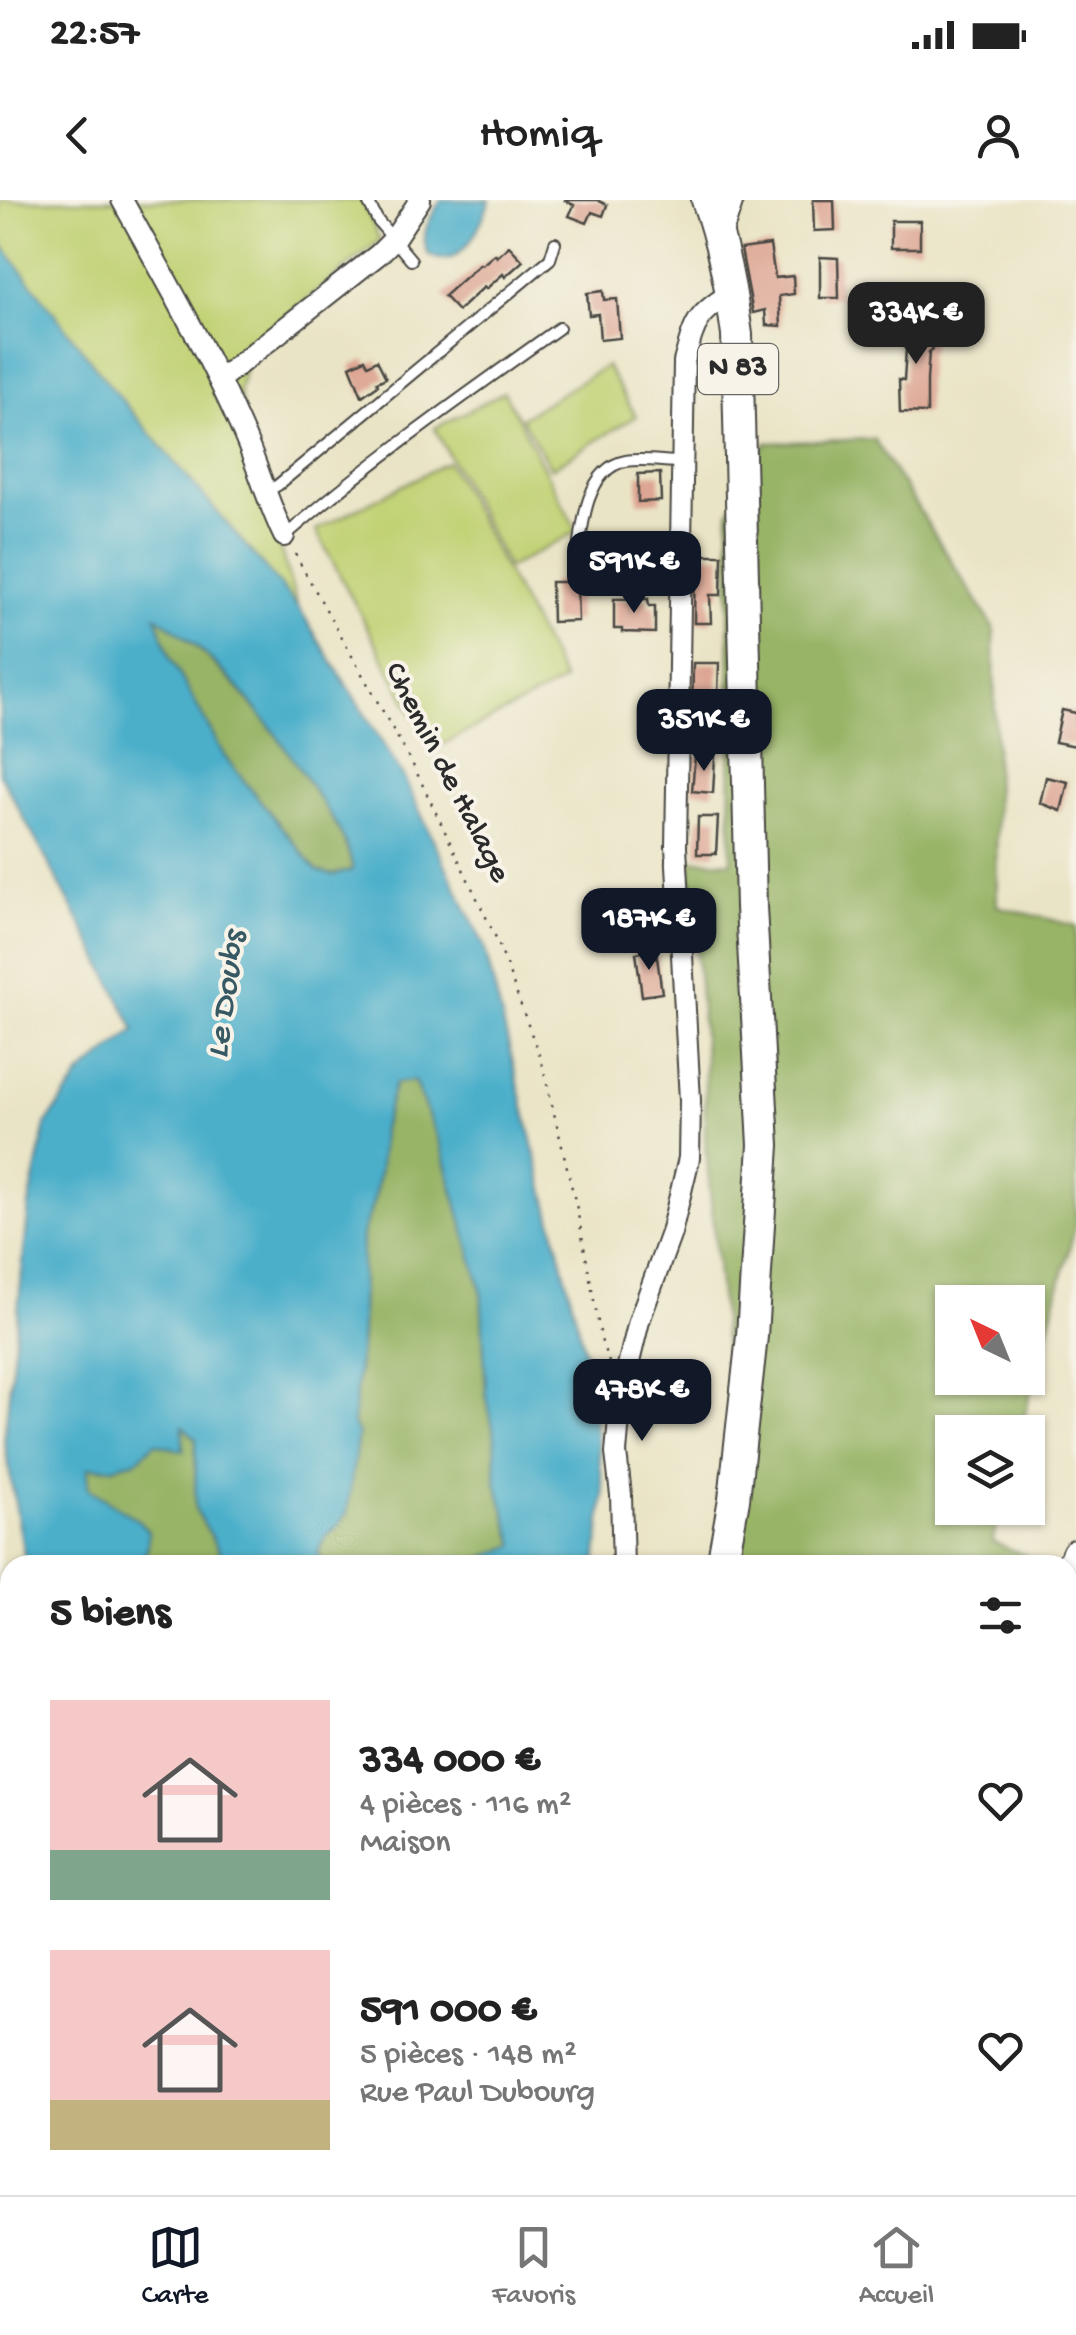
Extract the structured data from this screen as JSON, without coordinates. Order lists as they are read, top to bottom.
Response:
{
  "streets": {
    "main road": ["N 83"],
    "path": ["Chemin de Halage"]
  },
  "water": ["Le Doubs"],
  "north": "top left",
  "page": {
    "status": "22:57",
    "header": "Homiq",
    "price": [
      "334K €",
      "591K €",
      "351K €",
      "187K €",
      "478K €"
    ],
    "heading": "5 biens",
    "list": [
      {
        "name": "334 000 €",
        "note": "4 pièces · 116 m² · Maison"
      },
      {
        "name": "591 000 €",
        "note": "5 pièces · 148 m² · Rue Paul Dubourg"
      }
    ],
    "tabs": ["Carte", "Favoris", "Accueil"]
  }
}
